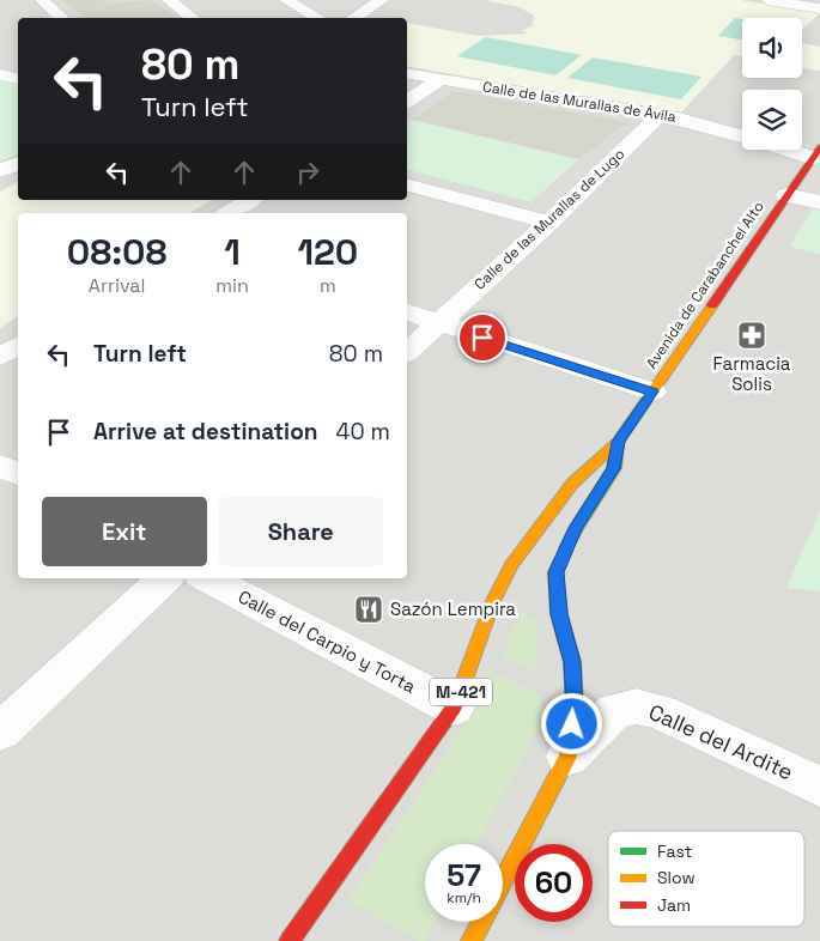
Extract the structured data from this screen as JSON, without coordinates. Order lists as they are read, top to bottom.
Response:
{
  "streets": {
    "main road": ["Avenida de Carabanchel Alto", "M-421"],
    "street": [
      "Calle de las Murallas de Ávila",
      "Calle de las Murallas de Lugo",
      "Calle del Carpio y Torta",
      "Calle del Ardite"
    ]
  },
  "crossings": [
    ["Calle de las Murallas de Ávila", "Calle de las Murallas de Lugo"],
    ["Avenida de Carabanchel Alto", "Calle del Carpio y Torta"],
    ["Avenida de Carabanchel Alto", "Calle del Ardite"]
  ],
  "places": {
    "pharmacy": ["Farmacia Solis"],
    "restaurant": ["Sazón Lempira"]
  },
  "legend": ["Fast", "Slow", "Jam"],
  "page": {
    "turn": ["80 m", "Turn left"],
    "eta": [
      "08:08",
      "Arrival",
      "1",
      "min",
      "120",
      "m"
    ],
    "list": [
      {
        "name": "Turn left",
        "value": "80 m"
      },
      {
        "name": "Arrive at destination",
        "value": "40 m"
      }
    ],
    "buttons": ["Exit", "Share"],
    "speed": "57 km/h",
    "limit": "60"
  }
}
